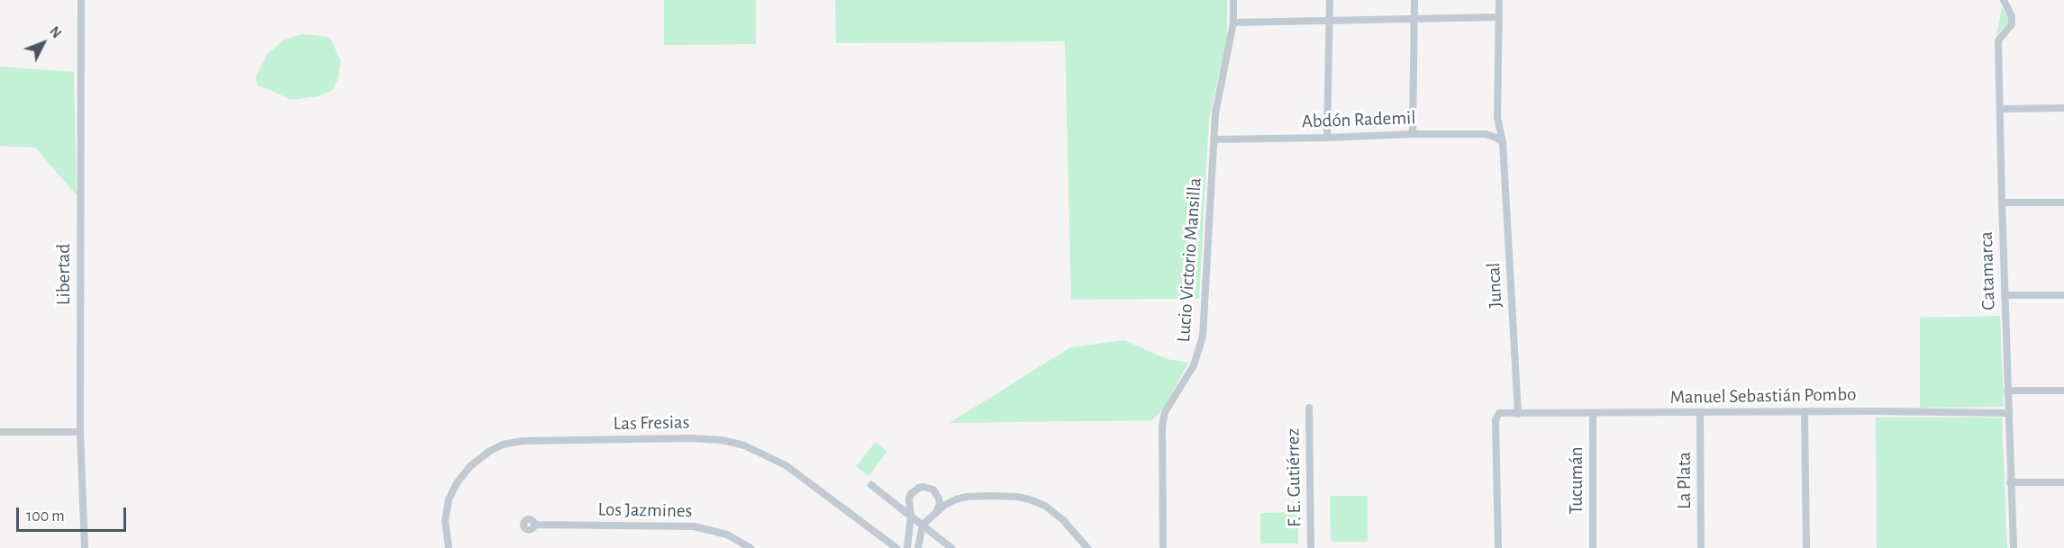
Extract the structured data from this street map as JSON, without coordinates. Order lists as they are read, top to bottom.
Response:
{
  "streets": {
    "street": [
      "Abdón Rademil",
      "Lucio Victorio Mansilla",
      "Catamarca",
      "Libertad",
      "Juncal",
      "Manuel Sebastián Pombo",
      "Las Fresias",
      "F. E. Gutiérrez",
      "Tucumán",
      "La Plata",
      "Los Jazmines"
    ]
  },
  "crossings": [
    ["Abdón Rademil", "Lucio Victorio Mansilla"],
    ["Abdón Rademil", "Juncal"],
    ["Catamarca", "Manuel Sebastián Pombo"],
    ["Juncal", "Manuel Sebastián Pombo"],
    ["Manuel Sebastián Pombo", "Tucumán"],
    ["Manuel Sebastián Pombo", "La Plata"]
  ],
  "scale_bar": "100 m",
  "north": "top right"
}
